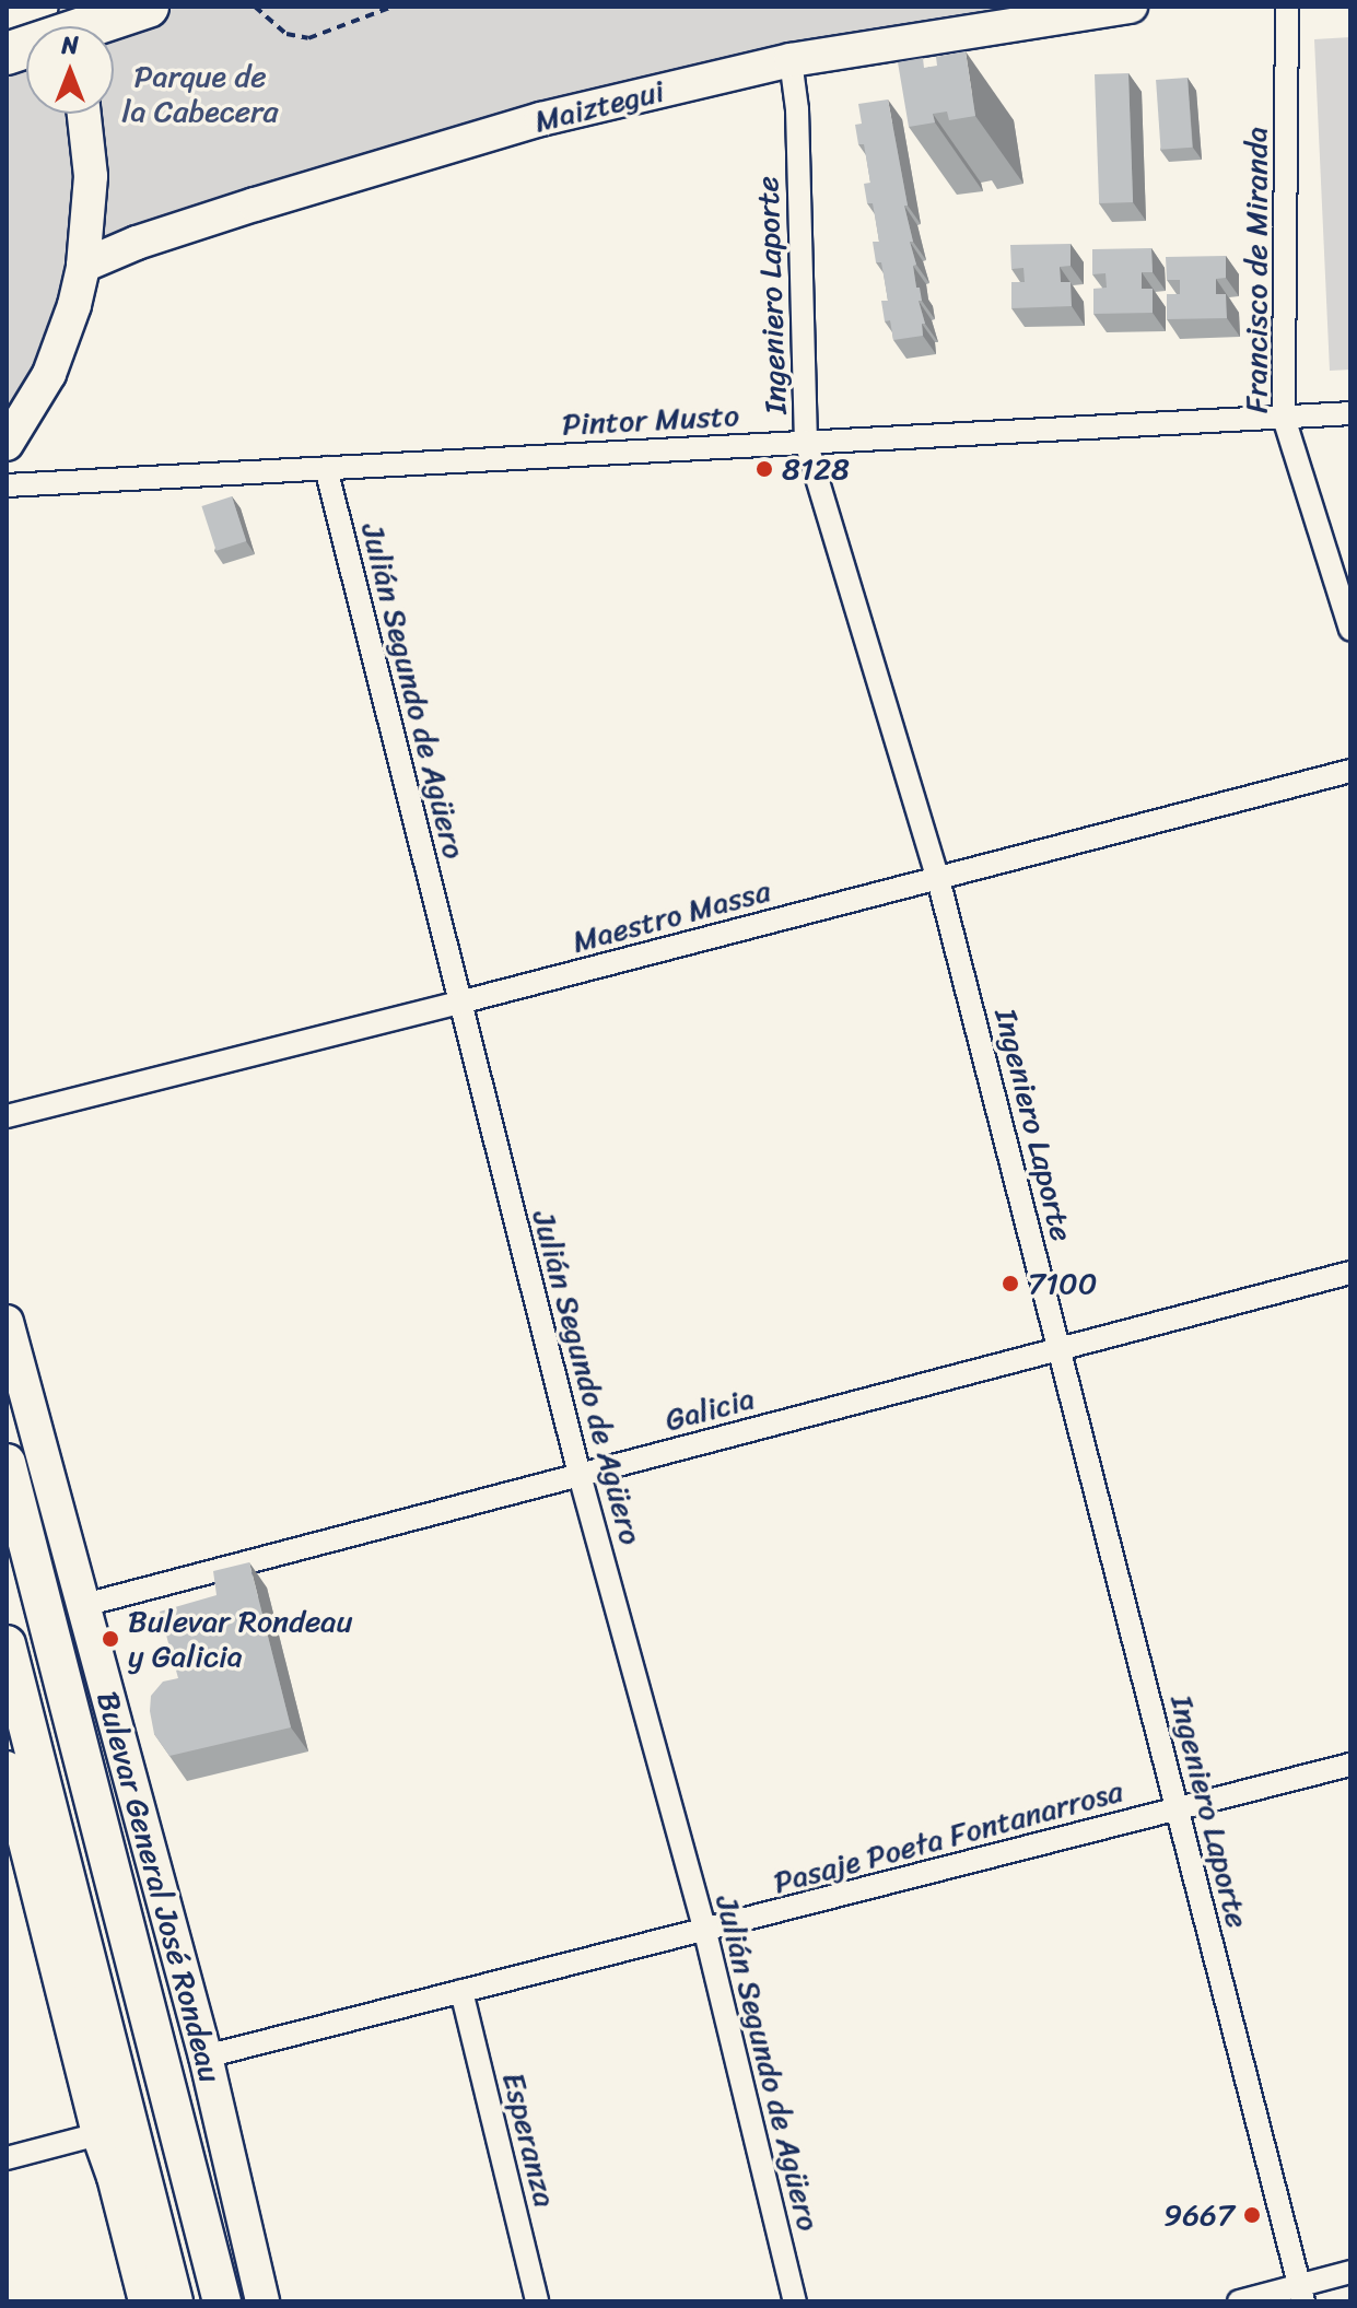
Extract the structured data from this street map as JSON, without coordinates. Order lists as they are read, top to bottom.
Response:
{
  "streets": {
    "main road": ["Maiztegui", "Bulevar General José Rondeau"],
    "street": [
      "Francisco de Miranda",
      "Ingeniero Laporte",
      "Pintor Musto",
      "Julián Segundo de Agüero",
      "Maestro Massa",
      "Galicia",
      "Pasaje Poeta Fontanarrosa",
      "Esperanza"
    ]
  },
  "crossings": [
    ["Maiztegui", "Ingeniero Laporte"],
    ["Francisco de Miranda", "Pintor Musto"],
    ["Ingeniero Laporte", "Pintor Musto"],
    ["Ingeniero Laporte", "Maestro Massa"],
    ["Ingeniero Laporte", "Galicia"],
    ["Ingeniero Laporte", "Pasaje Poeta Fontanarrosa"],
    ["Pintor Musto", "Julián Segundo de Agüero"],
    ["Julián Segundo de Agüero", "Maestro Massa"],
    ["Julián Segundo de Agüero", "Galicia"],
    ["Julián Segundo de Agüero", "Pasaje Poeta Fontanarrosa"],
    ["Galicia", "Bulevar General José Rondeau"],
    ["Pasaje Poeta Fontanarrosa", "Bulevar General José Rondeau"],
    ["Pasaje Poeta Fontanarrosa", "Esperanza"]
  ],
  "parks": ["Parque de la Cabecera"],
  "places": [
    "8128",
    "7100",
    "Bulevar Rondeau y Galicia",
    "9667"
  ],
  "north": "top"
}
